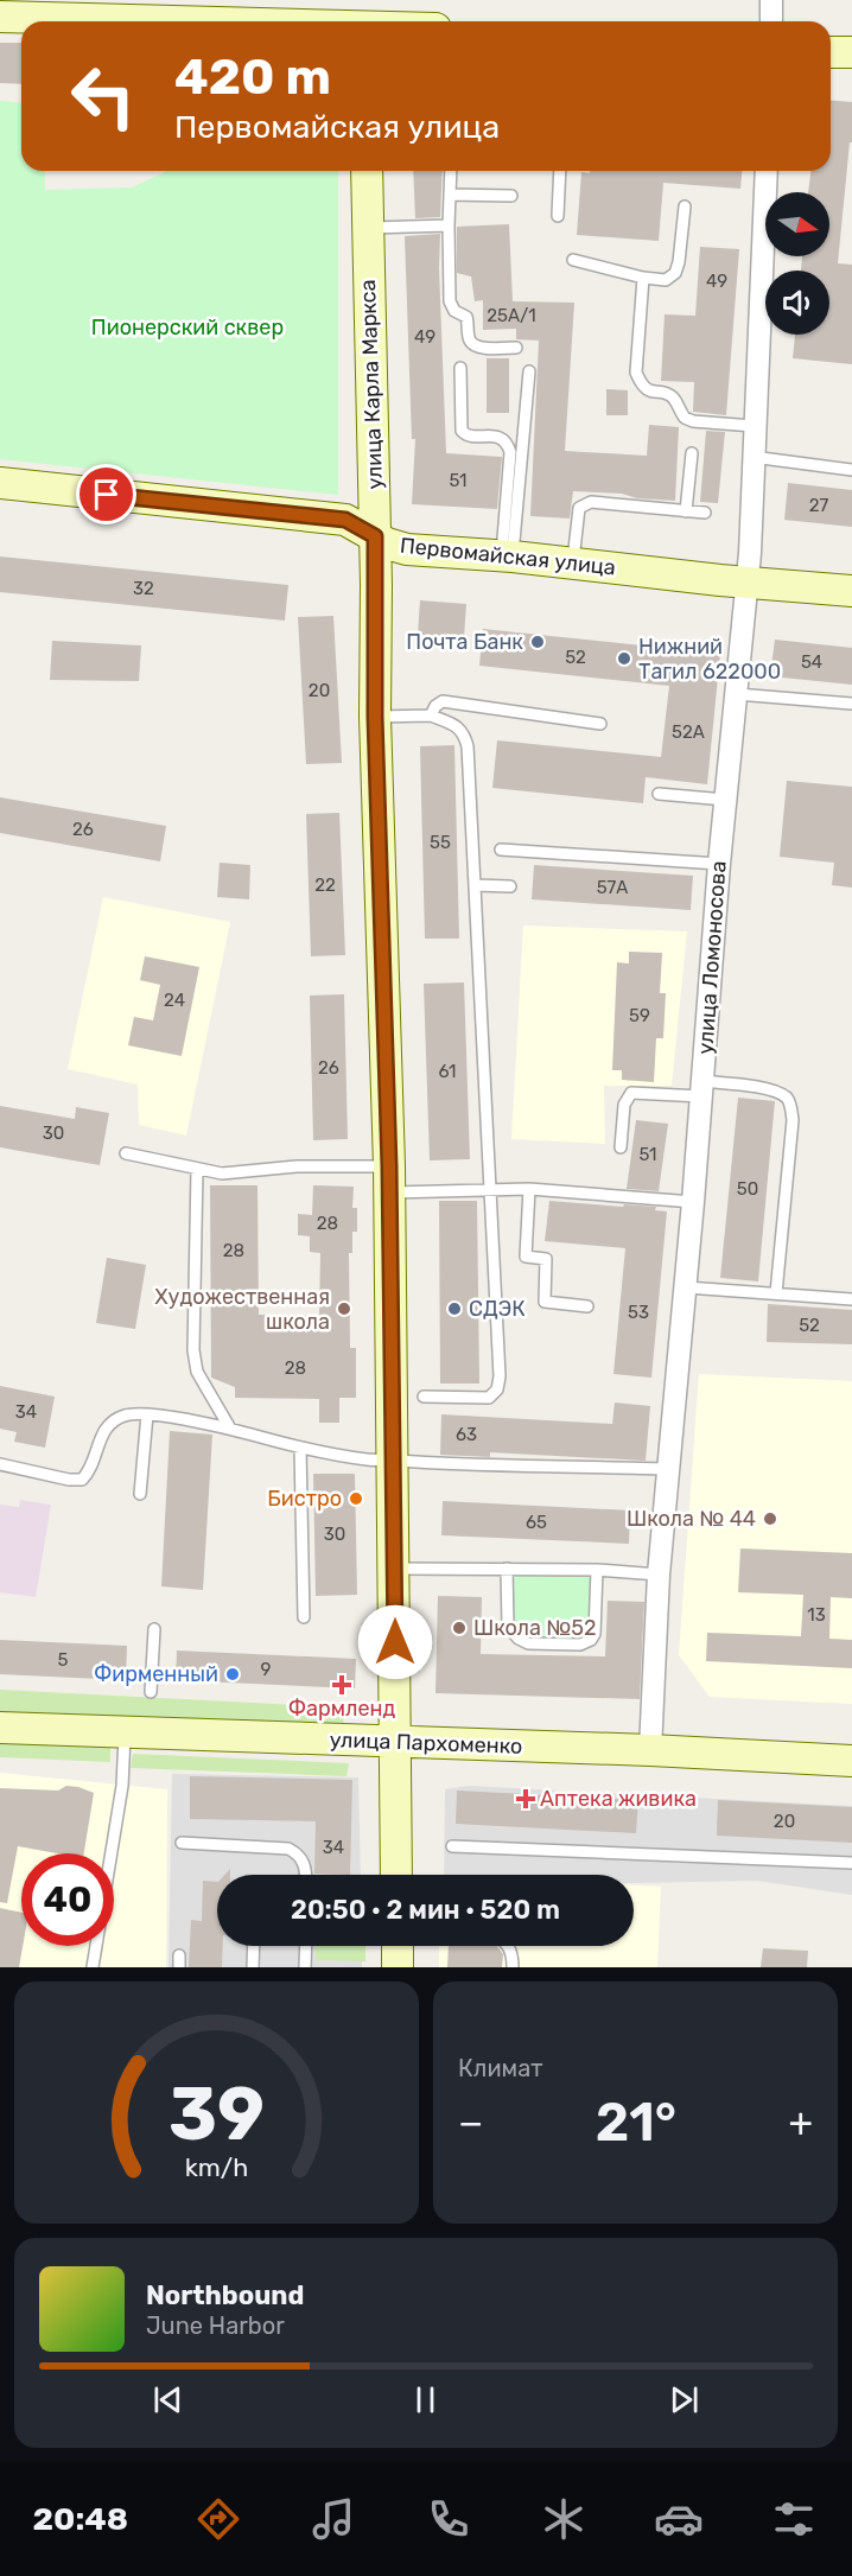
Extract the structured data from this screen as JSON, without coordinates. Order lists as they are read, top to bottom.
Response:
{
  "streets": {
    "street": [
      "улица Карла Маркса",
      "Первомайская улица",
      "улица Ломоносова",
      "улица Пархоменко"
    ]
  },
  "crossings": [
    ["улица Карла Маркса", "Первомайская улица"],
    ["улица Карла Маркса", "улица Пархоменко"],
    ["Первомайская улица", "улица Ломоносова"],
    ["улица Ломоносова", "улица Пархоменко"]
  ],
  "parks": ["Пионерский сквер"],
  "places": {
    "other": [
      "Почта Банк",
      "Нижний Тагил 622000",
      "Художественная школа",
      "СДЭК",
      "Бистро",
      "Школа № 44",
      "Школа №52",
      "Фирменный"
    ],
    "health": ["Фармленд", "Аптека живика"]
  },
  "house_numbers": [
    "49",
    "25А/1",
    "49",
    "51",
    "27",
    "32",
    "52",
    "54",
    "20",
    "52А",
    "26",
    "55",
    "22",
    "57А",
    "24",
    "59",
    "26",
    "61",
    "30",
    "51",
    "50",
    "28",
    "28",
    "53",
    "52",
    "28",
    "34",
    "63",
    "65",
    "30",
    "13",
    "5",
    "9",
    "20",
    "34"
  ],
  "north": "right",
  "page": {
    "turn": ["420 m", "Первомайская улица"],
    "limit": "40",
    "trip": "20:50 · 2 мин · 520 m",
    "tile": "Климат",
    "heat": ["−", "21°", "+"],
    "song": ["Northbound", "June Harbor"],
    "tabs": "20:48",
    "gauge": ["39", "km/h"]
  }
}
